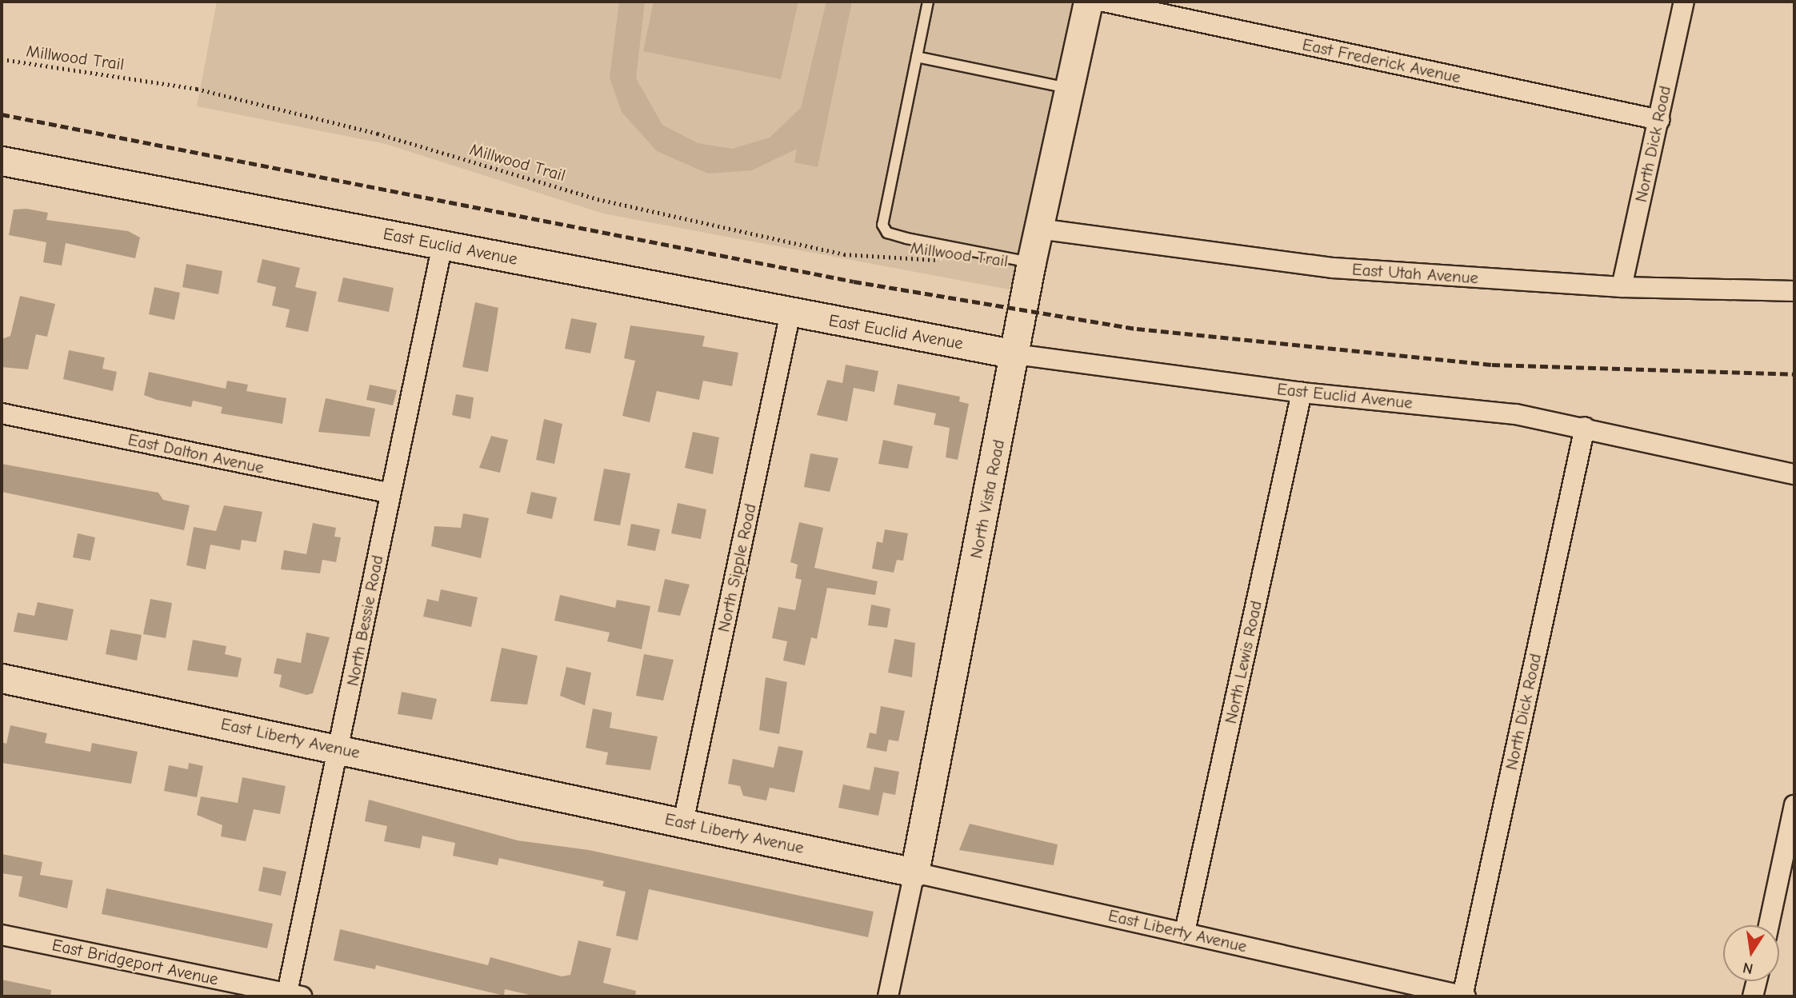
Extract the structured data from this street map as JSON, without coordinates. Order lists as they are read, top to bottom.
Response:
{
  "streets": {
    "street": [
      "East Frederick Avenue",
      "North Dick Road",
      "East Euclid Avenue",
      "East Utah Avenue",
      "East Dalton Avenue",
      "North Vista Road",
      "North Sipple Road",
      "North Bessie Road",
      "North Lewis Road",
      "East Liberty Avenue",
      "East Bridgeport Avenue"
    ],
    "path": ["Millwood Trail"]
  },
  "crossings": [
    ["East Frederick Avenue", "North Dick Road"],
    ["North Dick Road", "East Euclid Avenue"],
    ["North Dick Road", "East Utah Avenue"],
    ["North Dick Road", "East Liberty Avenue"],
    ["East Euclid Avenue", "North Vista Road"],
    ["East Euclid Avenue", "North Sipple Road"],
    ["East Euclid Avenue", "North Bessie Road"],
    ["East Euclid Avenue", "North Lewis Road"],
    ["East Utah Avenue", "North Vista Road"],
    ["East Dalton Avenue", "North Bessie Road"],
    ["North Vista Road", "East Liberty Avenue"],
    ["North Sipple Road", "East Liberty Avenue"],
    ["North Bessie Road", "East Liberty Avenue"],
    ["North Bessie Road", "East Bridgeport Avenue"],
    ["North Lewis Road", "East Liberty Avenue"]
  ],
  "north": "bottom"
}
